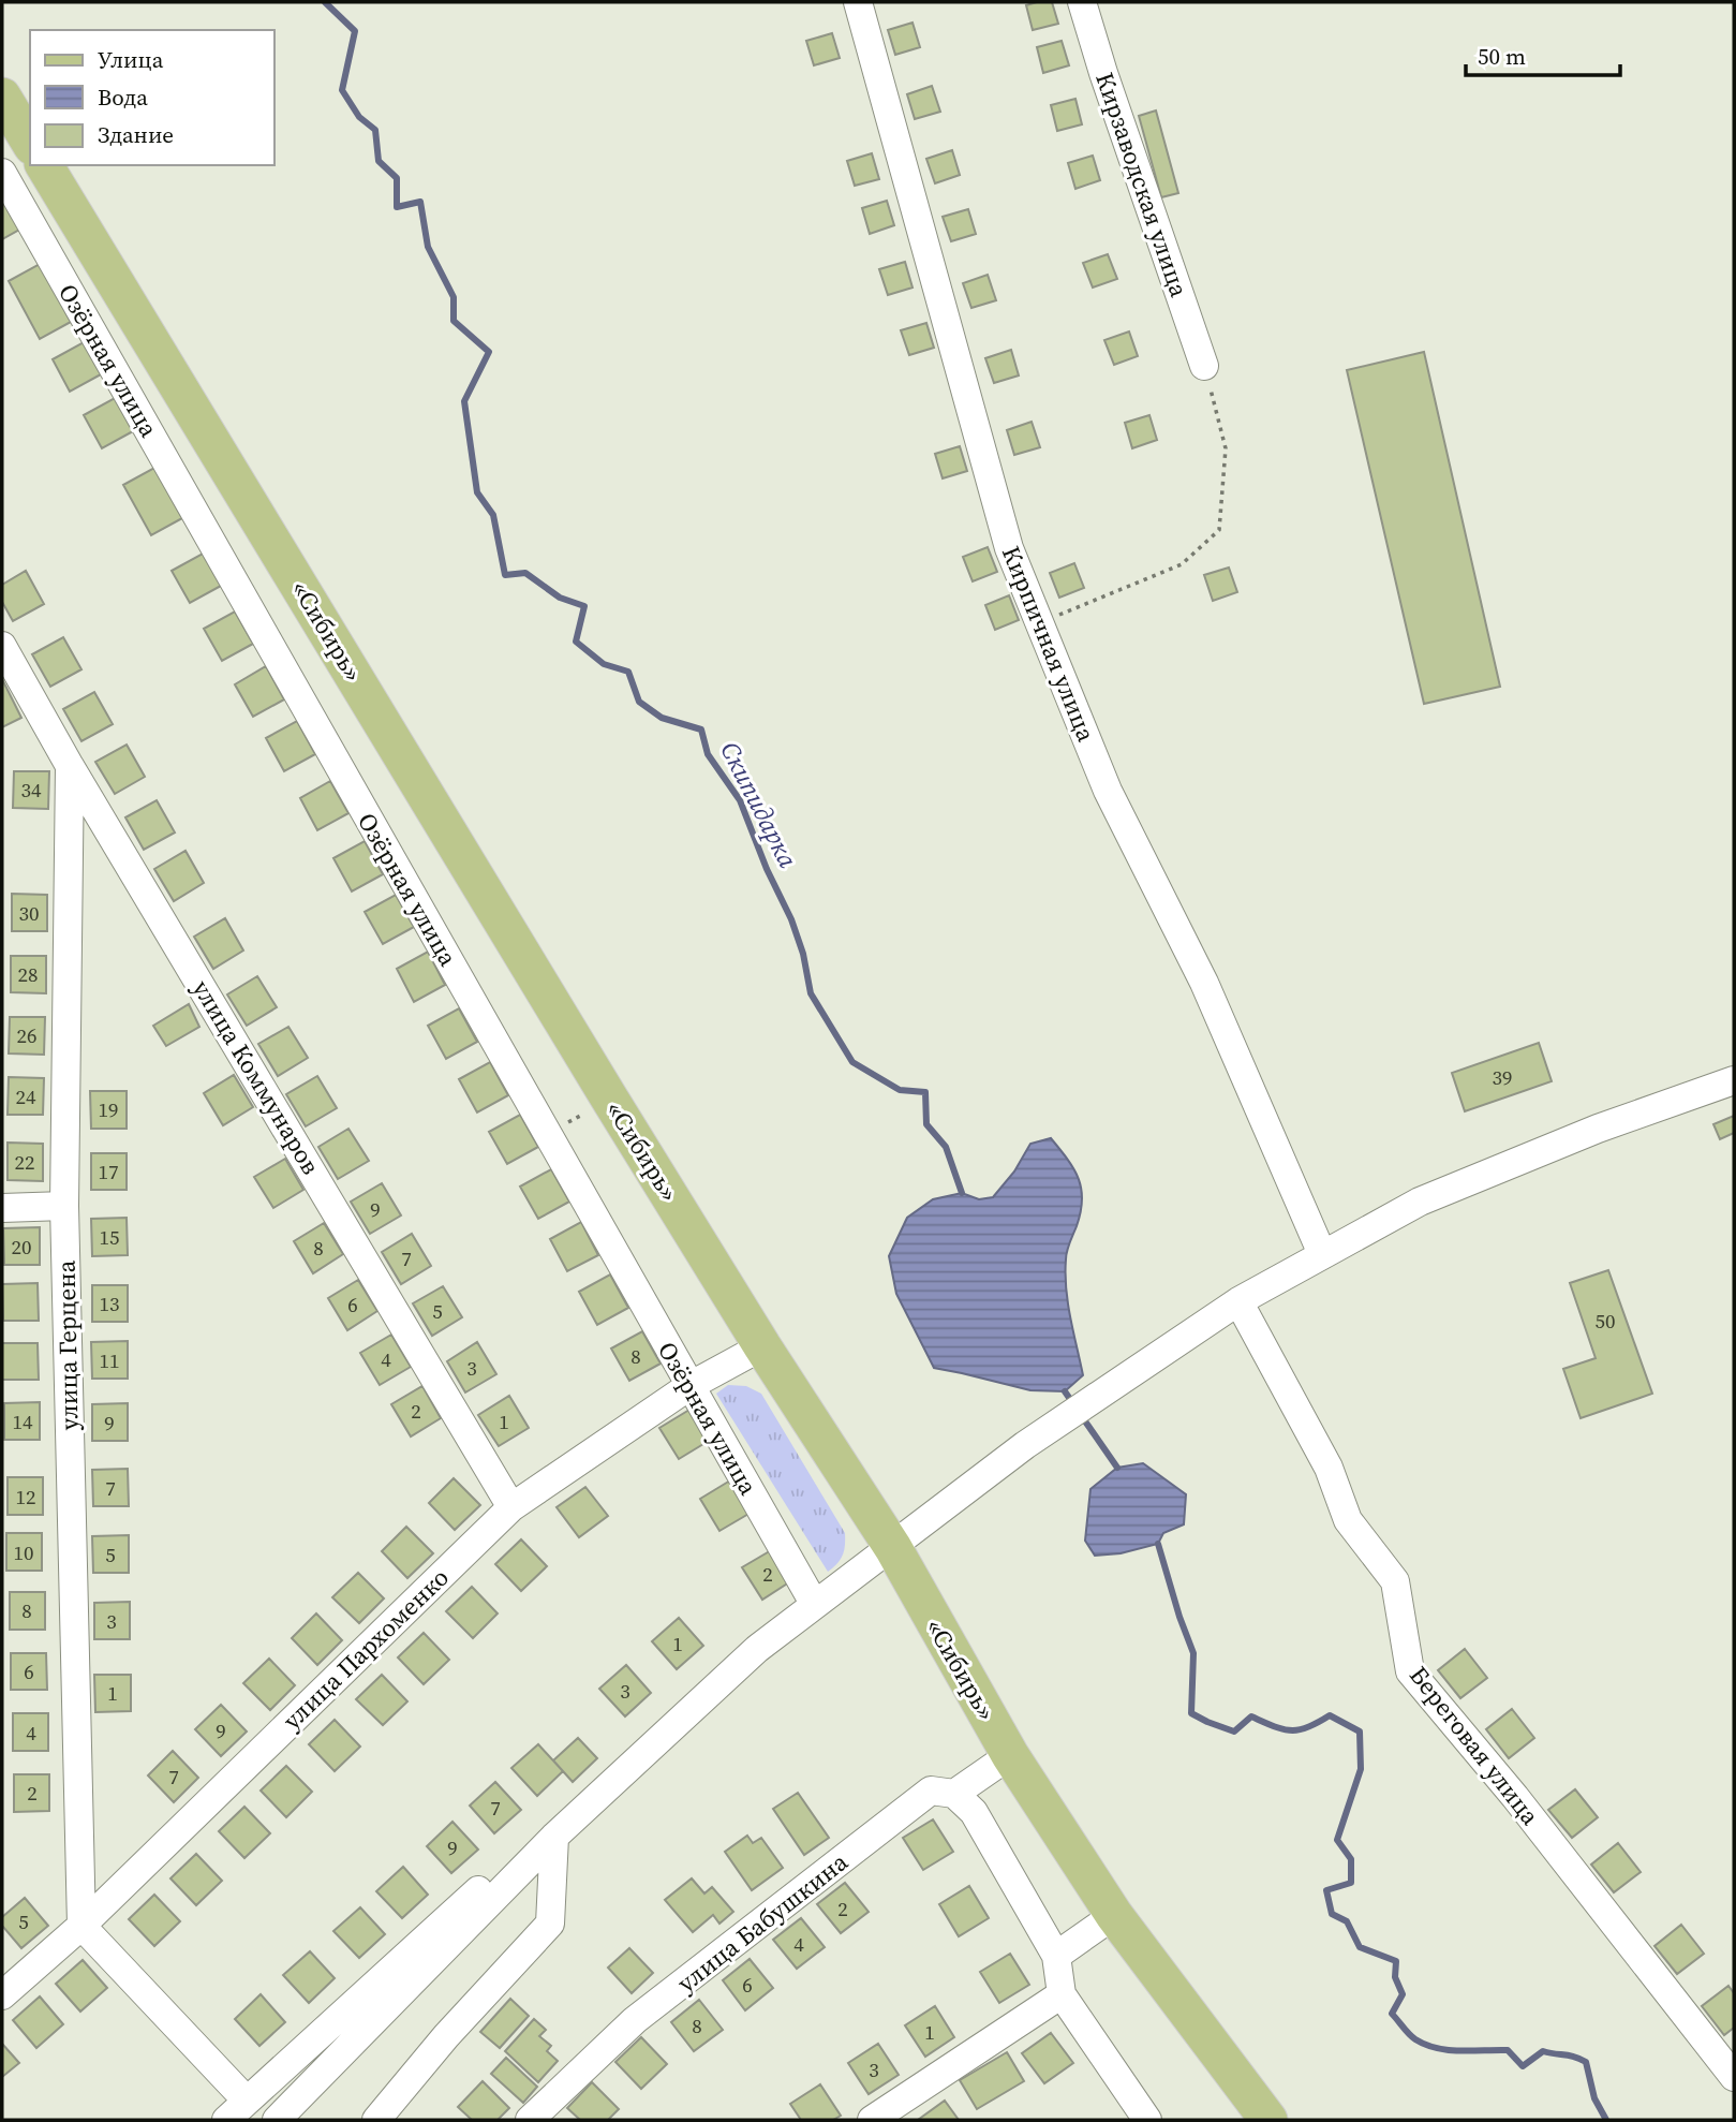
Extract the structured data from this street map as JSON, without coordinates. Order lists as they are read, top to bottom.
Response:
{
  "streets": {
    "main road": ["«Сибирь»"],
    "street": [
      "Кирзаводская улица",
      "Озёрная улица",
      "Кирпичная улица",
      "улица Коммунаров",
      "улица Герцена",
      "улица Пархоменко",
      "Береговая улица",
      "улица Бабушкина"
    ]
  },
  "crossings": [
    ["Озёрная улица", "улица Пархоменко"],
    ["«Сибирь»", "улица Пархоменко"],
    ["«Сибирь»", "улица Бабушкина"],
    ["улица Коммунаров", "улица Герцена"],
    ["улица Коммунаров", "улица Пархоменко"],
    ["улица Герцена", "улица Пархоменко"]
  ],
  "water": ["Скипидарка"],
  "house_numbers": [
    "34",
    "30",
    "28",
    "26",
    "39",
    "24",
    "19",
    "22",
    "17",
    "9",
    "15",
    "20",
    "8",
    "7",
    "13",
    "6",
    "5",
    "50",
    "8",
    "4",
    "11",
    "3",
    "2",
    "14",
    "1",
    "9",
    "7",
    "12",
    "10",
    "5",
    "2",
    "8",
    "3",
    "1",
    "6",
    "3",
    "1",
    "9",
    "4",
    "7",
    "2",
    "7",
    "9",
    "2",
    "5",
    "4",
    "6",
    "8",
    "1",
    "3"
  ],
  "legend": ["Улица", "Вода", "Здание"],
  "scale_bar": "50 m"
}
